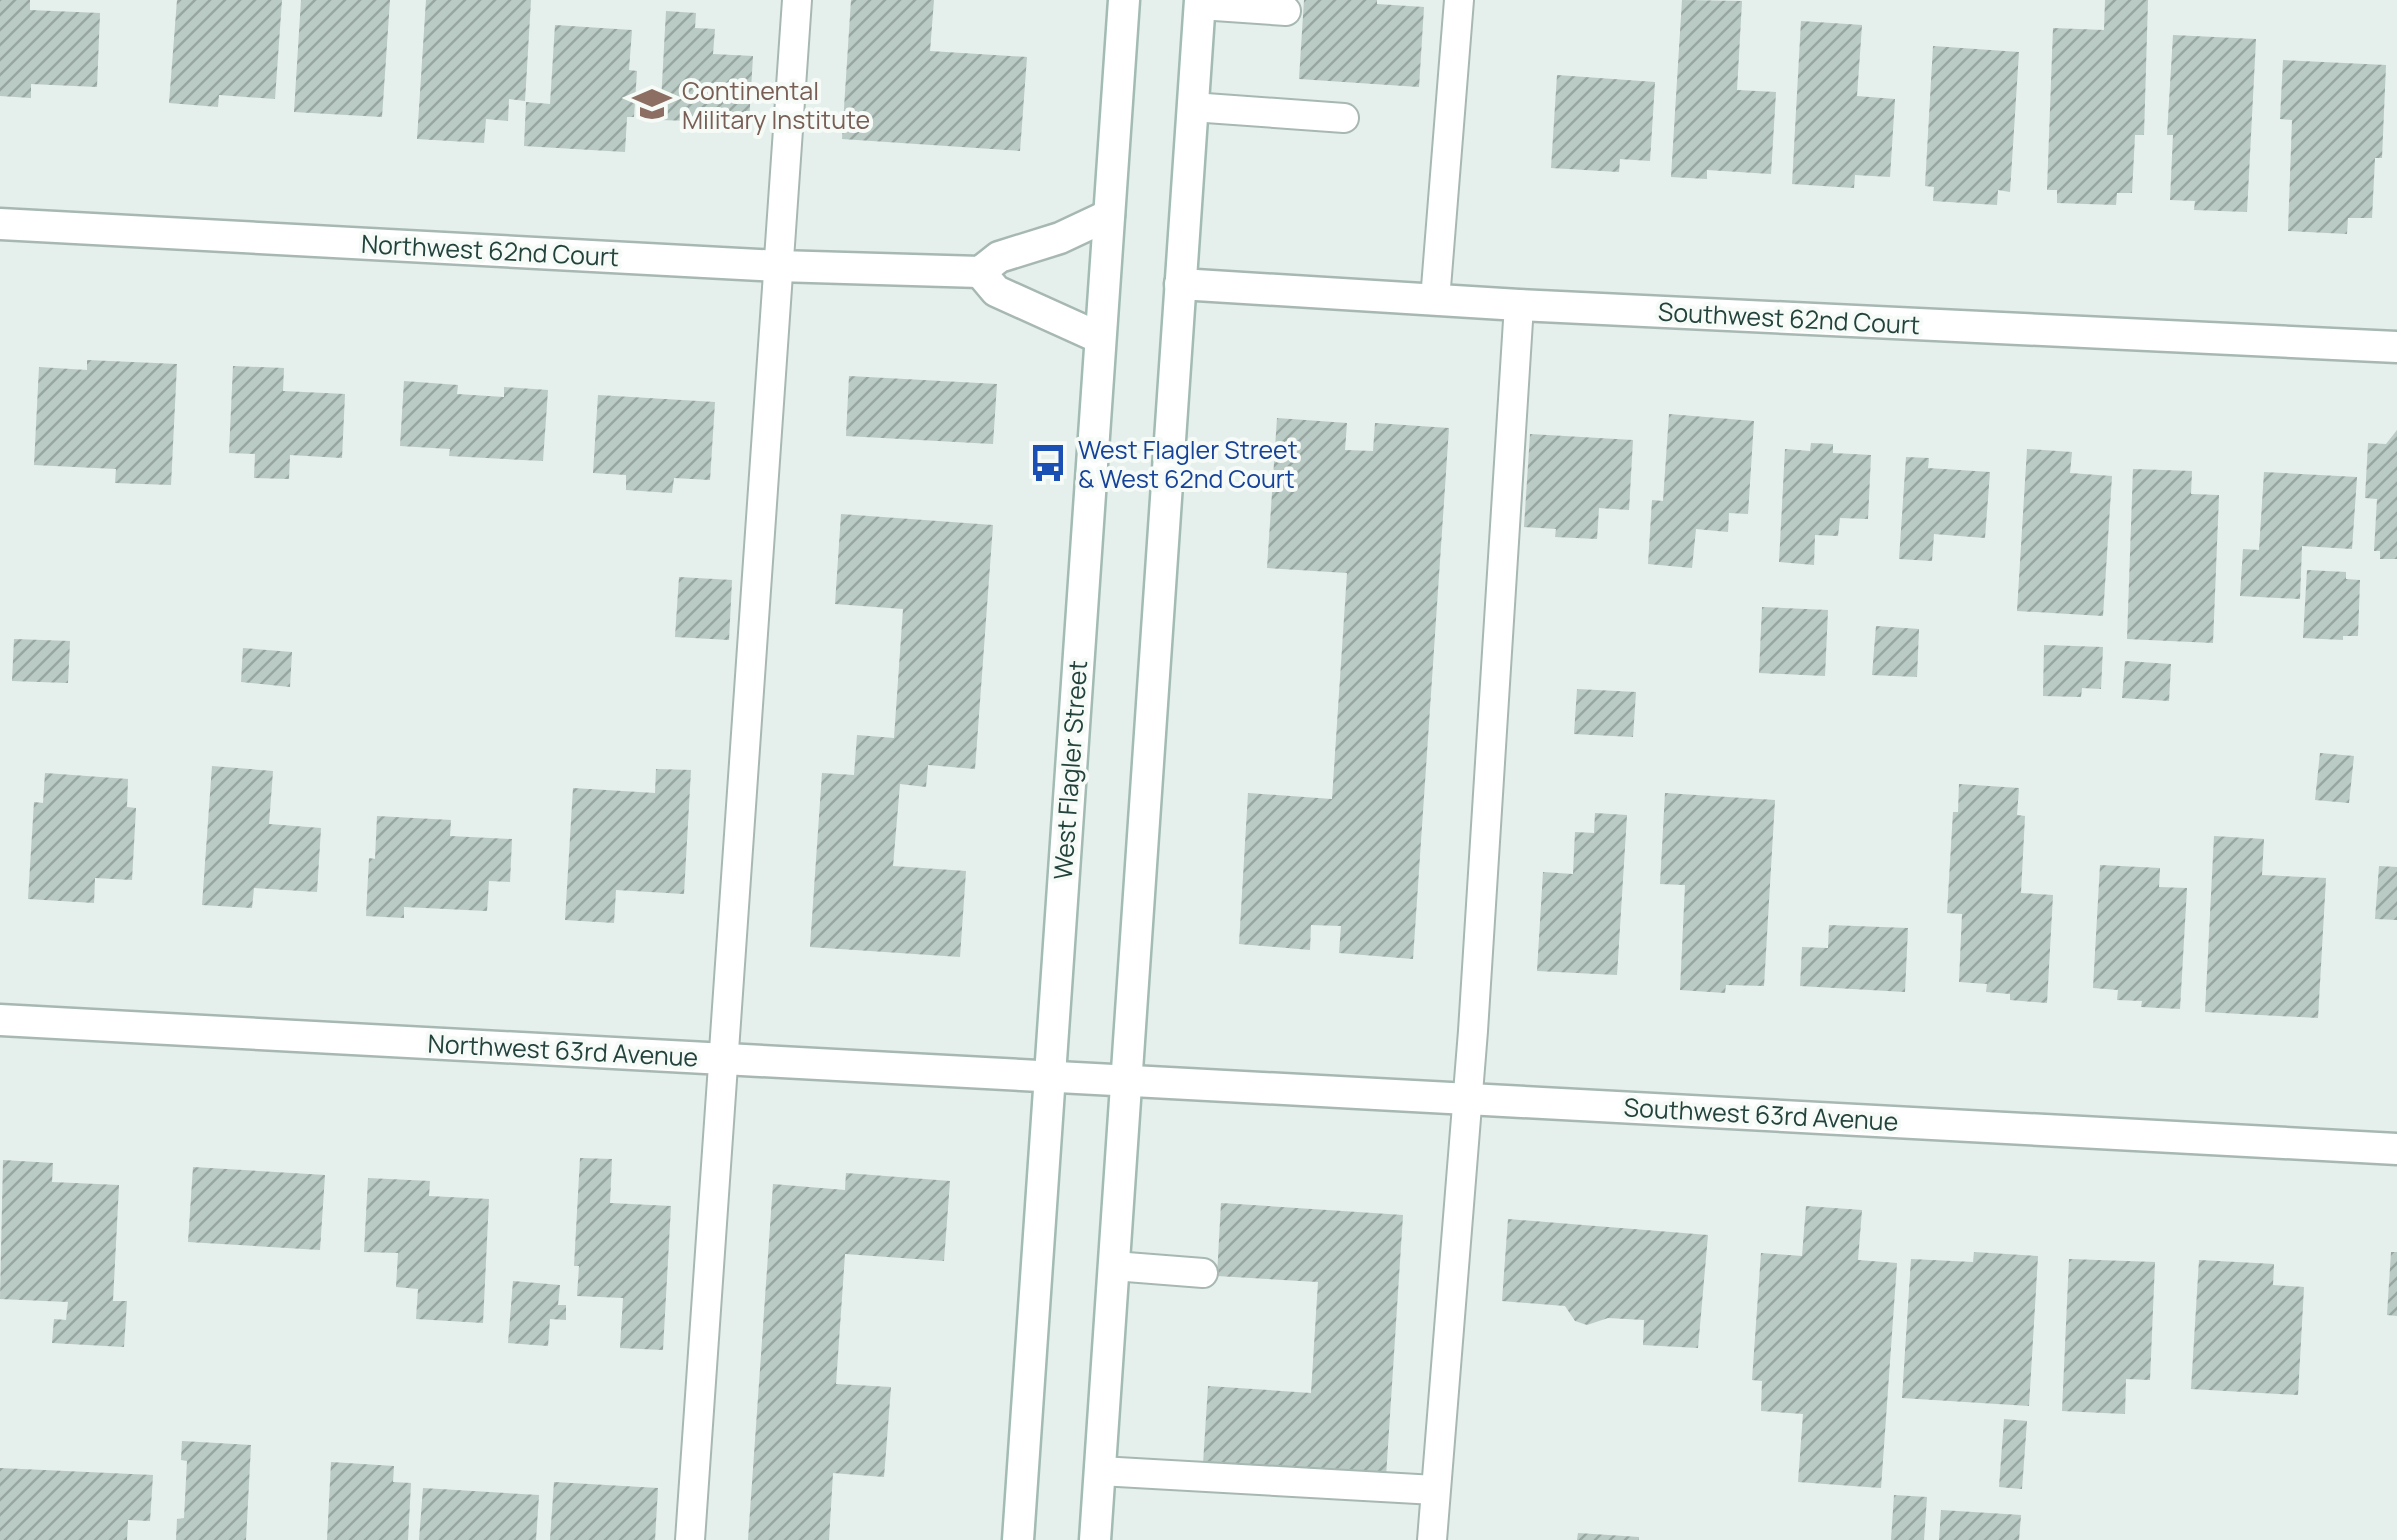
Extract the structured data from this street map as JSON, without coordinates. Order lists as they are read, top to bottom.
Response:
{
  "streets": {
    "street": [
      "Northwest 62nd Court",
      "Southwest 62nd Court",
      "West Flagler Street",
      "Northwest 63rd Avenue",
      "Southwest 63rd Avenue"
    ]
  },
  "crossings": [
    ["Northwest 62nd Court", "West Flagler Street"],
    ["West Flagler Street", "Northwest 63rd Avenue"],
    ["Northwest 63rd Avenue", "Southwest 63rd Avenue"]
  ],
  "places": {
    "school or university": ["Continental Military Institute"],
    "bus stop": ["West Flagler Street & West 62nd Court"]
  }
}
